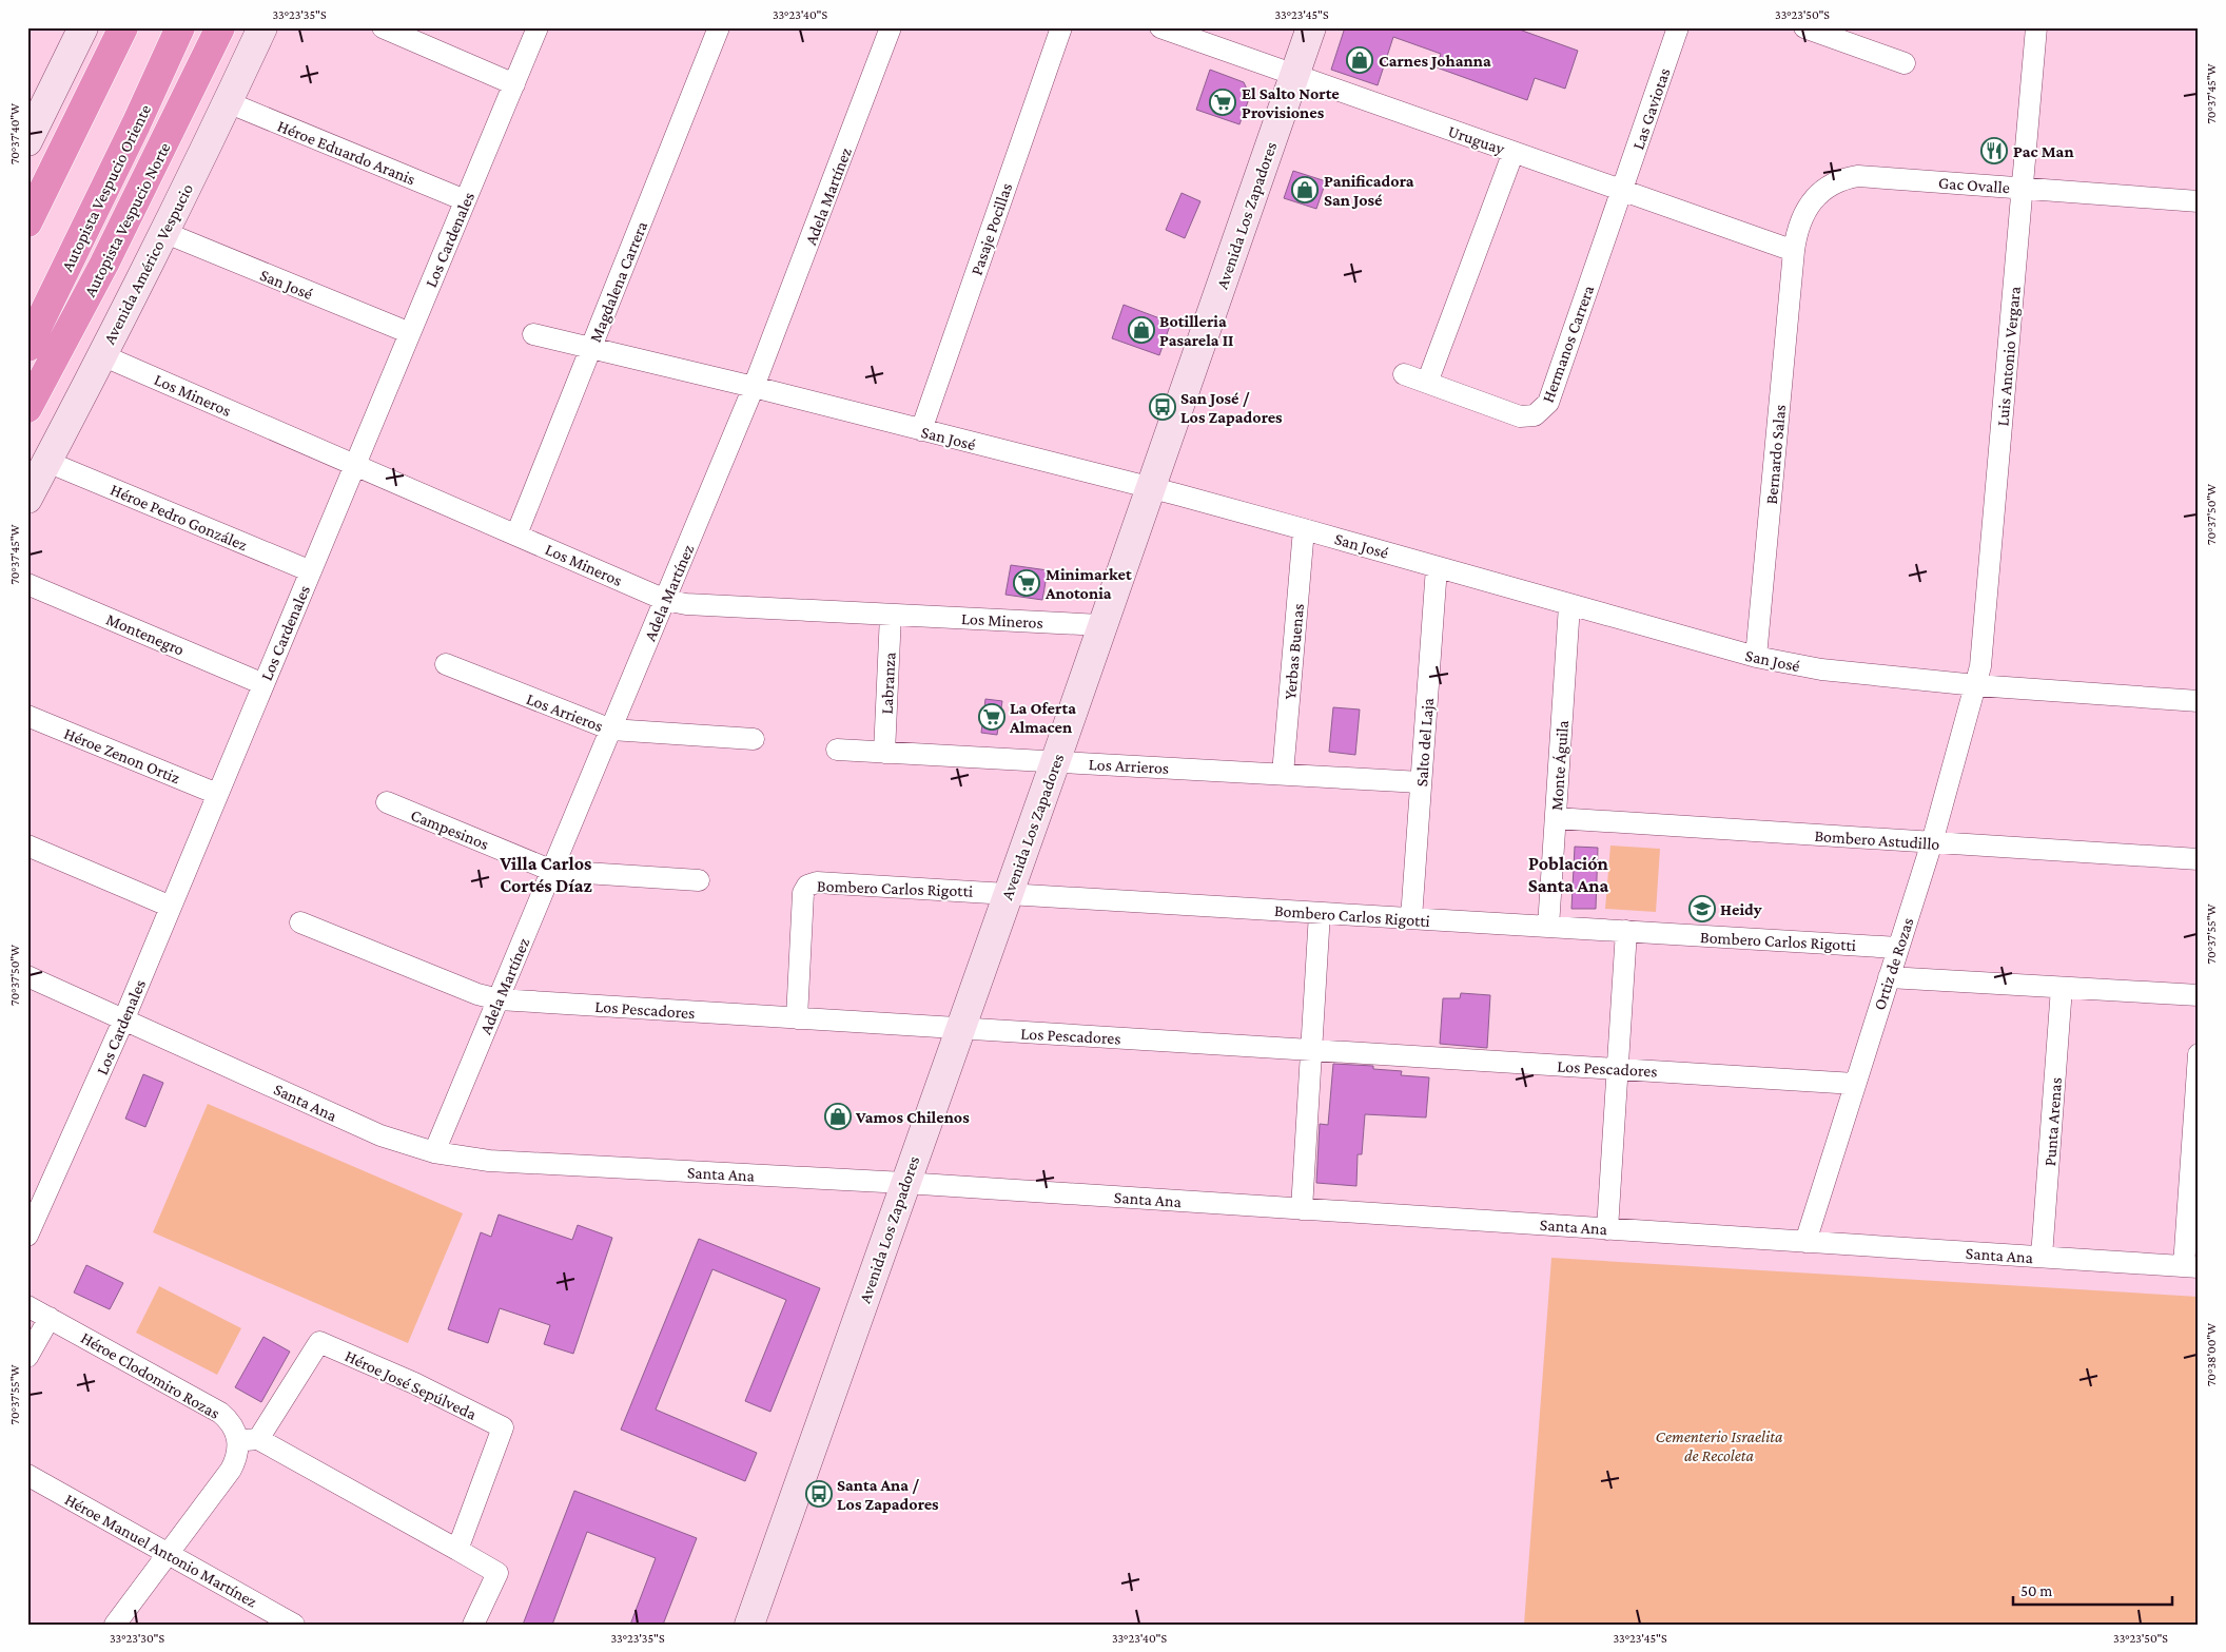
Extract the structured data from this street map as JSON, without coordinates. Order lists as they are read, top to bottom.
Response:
{
  "streets": {
    "highway": ["Autopista Vespucio Oriente", "Autopista Vespucio Norte"],
    "main road": ["Avenida Los Zapadores", "Avenida Américo Vespucio"],
    "street": [
      "Las Gaviotas",
      "Uruguay",
      "Héroe Eduardo Aranis",
      "Gac Ovalle",
      "Adela Martínez",
      "Pasaje Pocillas",
      "Los Cardenales",
      "Magdalena Carrera",
      "San José",
      "Hermanos Carrera",
      "Luis Antonio Vergara",
      "Los Mineros",
      "Bernardo Salas",
      "Héroe Pedro González",
      "Montenegro",
      "Yerbas Buenas",
      "Labranza",
      "Los Arrieros",
      "Salto del Laja",
      "Héroe Zenon Ortiz",
      "Monte Águila",
      "Campesinos",
      "Bombero Astudillo",
      "Bombero Carlos Rigotti",
      "Ortiz de Rozas",
      "Los Pescadores",
      "Santa Ana",
      "Punta Arenas",
      "Héroe Clodomiro Rozas",
      "Héroe José Sepúlveda",
      "Héroe Manuel Antonio Martínez"
    ]
  },
  "crossings": [
    ["Las Gaviotas", "Uruguay"],
    ["Las Gaviotas", "Hermanos Carrera"],
    ["Uruguay", "Gac Ovalle"],
    ["Uruguay", "Avenida Los Zapadores"],
    ["Uruguay", "Hermanos Carrera"],
    ["Uruguay", "Bernardo Salas"],
    ["Héroe Eduardo Aranis", "Los Cardenales"],
    ["Héroe Eduardo Aranis", "Avenida Américo Vespucio"],
    ["Gac Ovalle", "Luis Antonio Vergara"],
    ["Gac Ovalle", "Bernardo Salas"],
    ["Adela Martínez", "San José"],
    ["Adela Martínez", "Los Mineros"],
    ["Adela Martínez", "Los Arrieros"],
    ["Adela Martínez", "Campesinos"],
    ["Adela Martínez", "Los Pescadores"],
    ["Adela Martínez", "Santa Ana"],
    ["Avenida Los Zapadores", "San José"],
    ["Avenida Los Zapadores", "Los Mineros"],
    ["Avenida Los Zapadores", "Los Arrieros"],
    ["Avenida Los Zapadores", "Bombero Carlos Rigotti"],
    ["Avenida Los Zapadores", "Los Pescadores"],
    ["Avenida Los Zapadores", "Santa Ana"],
    ["Pasaje Pocillas", "San José"],
    ["Los Cardenales", "San José"],
    ["Los Cardenales", "Los Mineros"],
    ["Los Cardenales", "Héroe Pedro González"],
    ["Los Cardenales", "Montenegro"],
    ["Los Cardenales", "Héroe Zenon Ortiz"],
    ["Los Cardenales", "Santa Ana"],
    ["Avenida Américo Vespucio", "San José"],
    ["Avenida Américo Vespucio", "Los Mineros"],
    ["Avenida Américo Vespucio", "Héroe Pedro González"],
    ["Magdalena Carrera", "San José"],
    ["Magdalena Carrera", "Los Mineros"],
    ["San José", "Luis Antonio Vergara"],
    ["San José", "Bernardo Salas"],
    ["San José", "Yerbas Buenas"],
    ["San José", "Salto del Laja"],
    ["San José", "Monte Águila"],
    ["San José", "Ortiz de Rozas"],
    ["Luis Antonio Vergara", "Ortiz de Rozas"],
    ["Los Mineros", "Labranza"],
    ["Yerbas Buenas", "Los Arrieros"],
    ["Labranza", "Los Arrieros"],
    ["Los Arrieros", "Salto del Laja"],
    ["Salto del Laja", "Bombero Carlos Rigotti"],
    ["Monte Águila", "Bombero Astudillo"],
    ["Monte Águila", "Bombero Carlos Rigotti"],
    ["Bombero Astudillo", "Ortiz de Rozas"],
    ["Bombero Carlos Rigotti", "Ortiz de Rozas"],
    ["Bombero Carlos Rigotti", "Los Pescadores"],
    ["Ortiz de Rozas", "Los Pescadores"],
    ["Ortiz de Rozas", "Santa Ana"],
    ["Santa Ana", "Punta Arenas"]
  ],
  "districts": ["Villa Carlos Cortés Díaz", "Población Santa Ana"],
  "parks": ["Cementerio Israelita de Recoleta"],
  "places": {
    "shop": [
      "Carnes Johanna",
      "Panificadora San José",
      "Botilleria Pasarela II",
      "Vamos Chilenos"
    ],
    "supermarket": ["El Salto Norte Provisiones", "Minimarket Anotonia", "La Oferta Almacen"],
    "restaurant": ["Pac Man"],
    "bus stop": ["San José / Los Zapadores", "Santa Ana / Los Zapadores"],
    "school or university": ["Heidy"]
  },
  "scale_bar": "50 m",
  "coordinates": [
    "33°23'35\"S",
    "33°23'40\"S",
    "33°23'45\"S",
    "33°23'50\"S",
    "70°37'45\"W",
    "70°37'40\"W",
    "70°37'50\"W",
    "70°37'55\"W",
    "70°38'00\"W",
    "33°23'30\"S"
  ]
}
